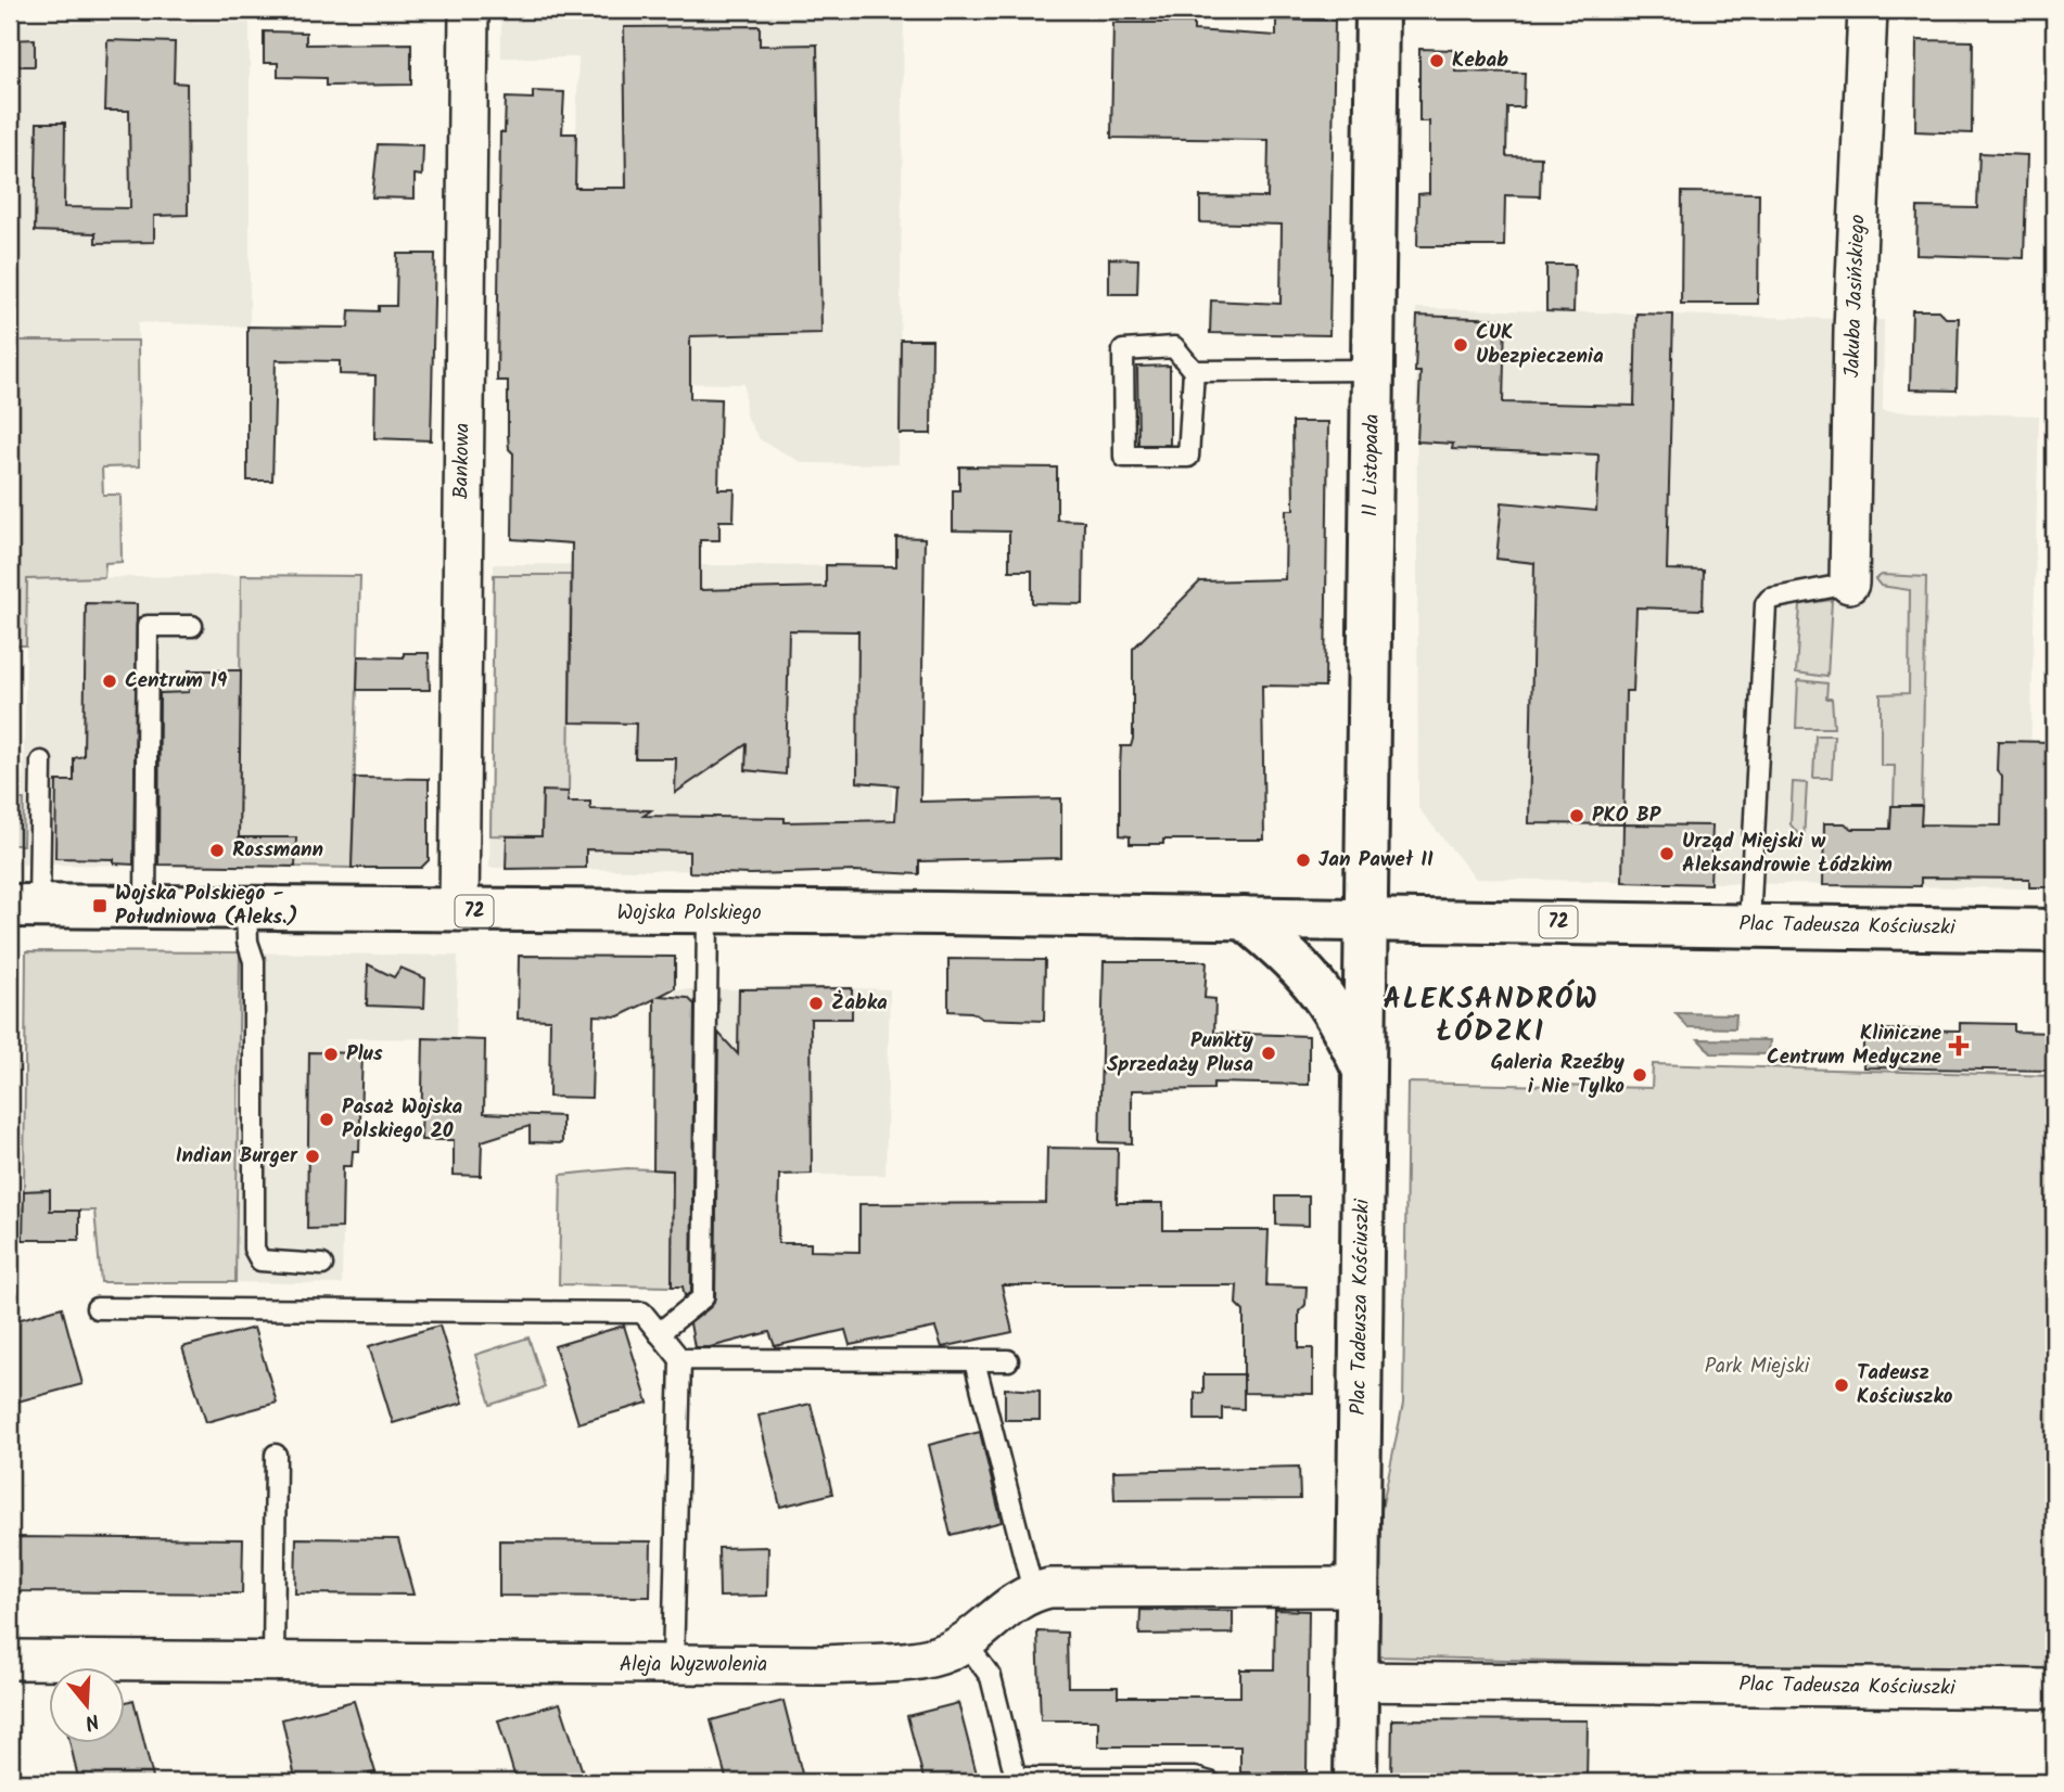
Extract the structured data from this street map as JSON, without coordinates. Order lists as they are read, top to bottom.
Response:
{
  "streets": {
    "main road": [
      "11 Listopada",
      "72",
      "Wojska Polskiego",
      "Plac Tadeusza Kościuszki"
    ],
    "street": ["Jakuba Jasińskiego", "Bankowa", "Aleja Wyzwolenia"]
  },
  "crossings": [
    ["Bankowa", "Wojska Polskiego"],
    ["11 Listopada", "Wojska Polskiego"],
    ["11 Listopada", "Plac Tadeusza Kościuszki"],
    ["Wojska Polskiego", "Plac Tadeusza Kościuszki"],
    ["Plac Tadeusza Kościuszki", "Aleja Wyzwolenia"]
  ],
  "districts": ["ALEKSANDRÓW ŁÓDZKI"],
  "parks": ["Park Miejski"],
  "places": {
    "other": [
      "Kebab",
      "CUK Ubezpieczenia",
      "Centrum 19",
      "PKO BP",
      "Rossmann",
      "Urząd Miejski w Aleksandrowie Łódzkim",
      "Jan Paweł II",
      "Żabka",
      "Punkty Sprzedaży Plusa",
      "Plus",
      "Galeria Rzeźby i Nie Tylko",
      "Pasaż Wojska Polskiego 20",
      "Indian Burger",
      "Tadeusz Kościuszko"
    ],
    "transit": ["Wojska Polskiego - Południowa (Aleks.)"],
    "health": ["Kliniczne Centrum Medyczne"]
  },
  "north": "bottom"
}
